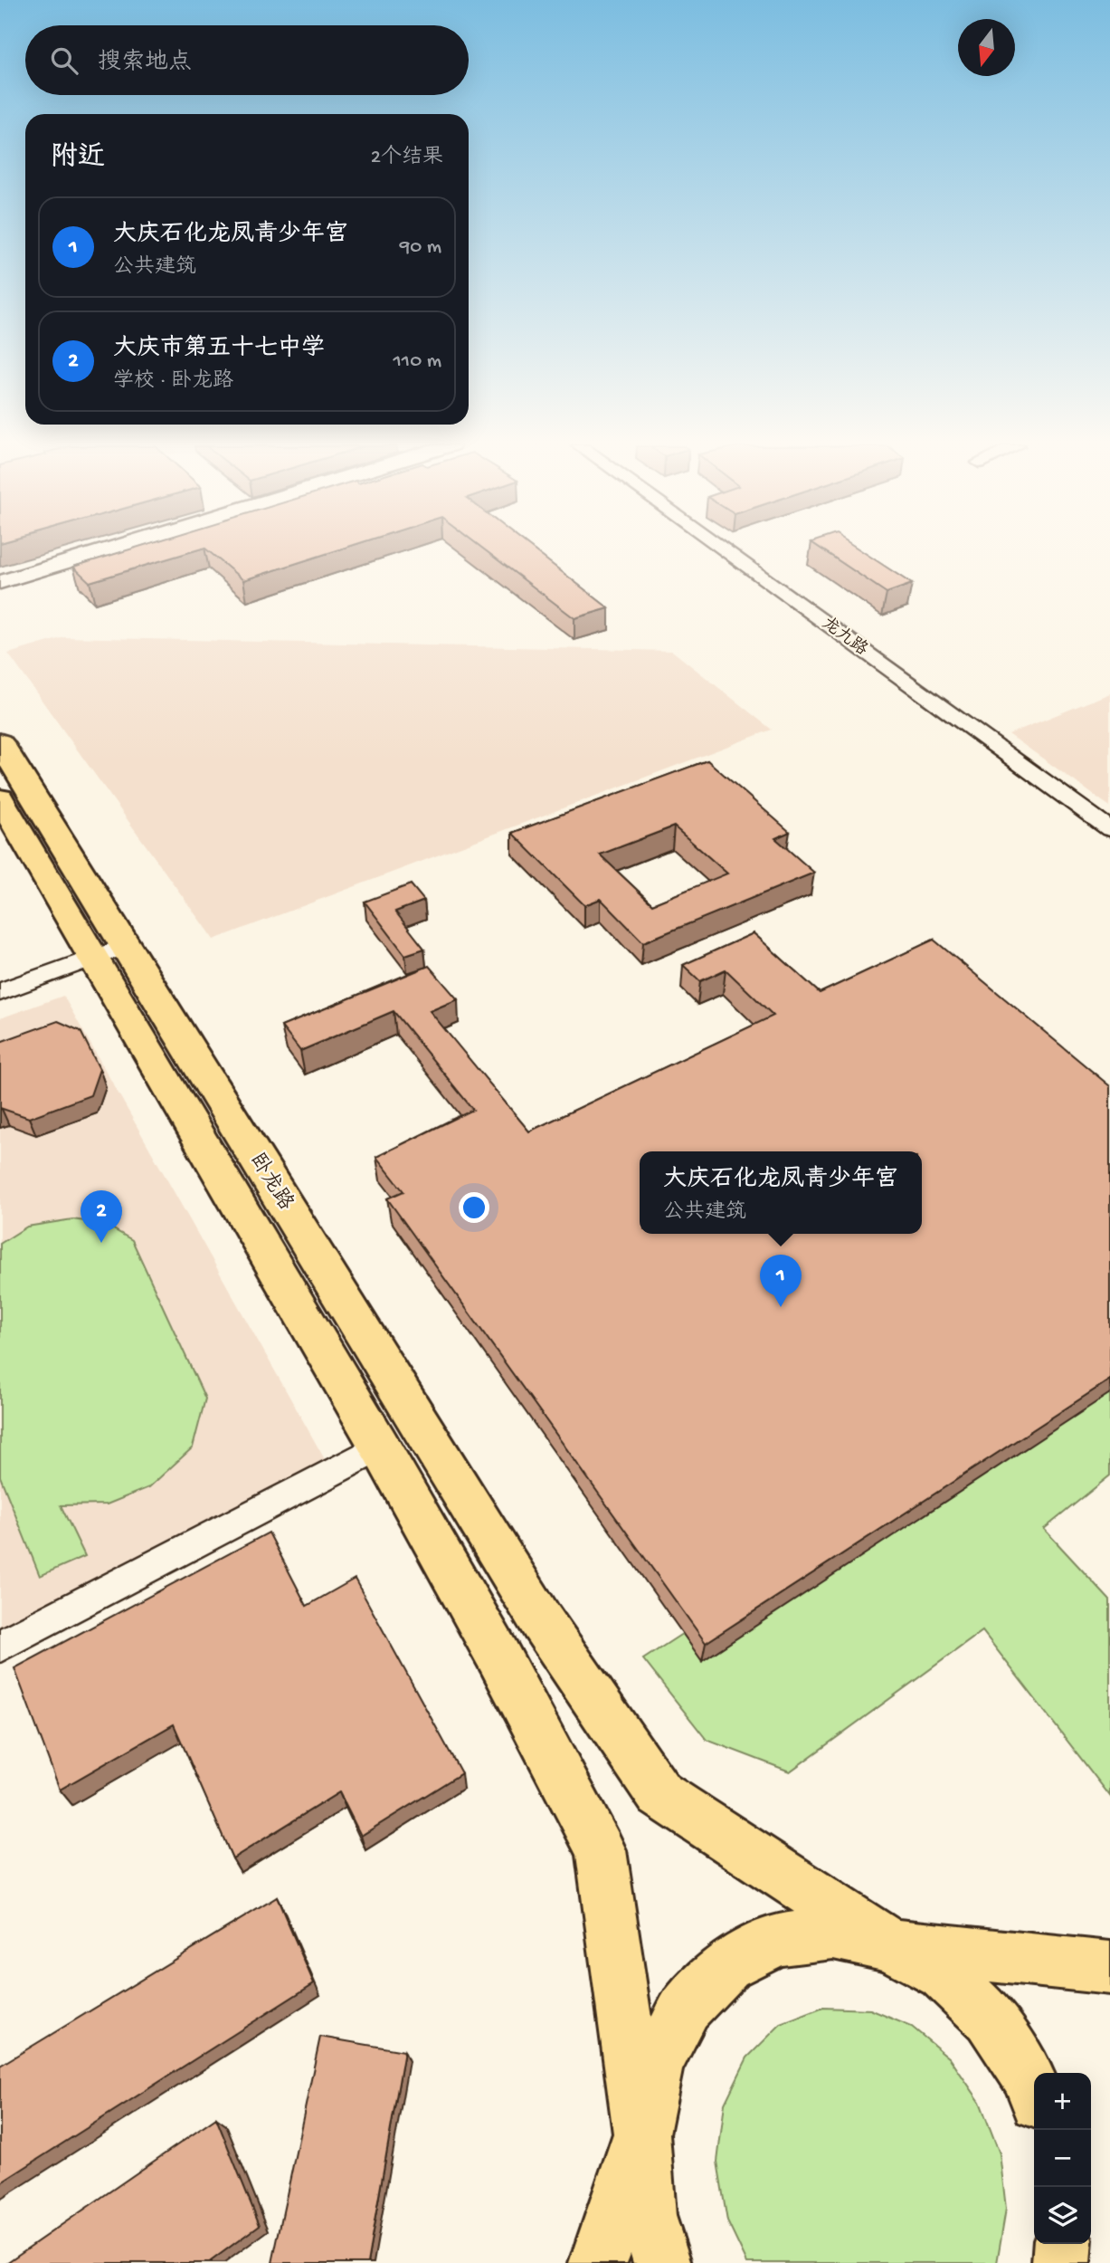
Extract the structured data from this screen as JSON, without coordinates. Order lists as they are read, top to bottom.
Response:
{
  "streets": {
    "main road": ["卧龙路"],
    "street": ["龙九路"]
  },
  "north": "bottom",
  "page": {
    "search": "搜索地点",
    "heading": ["附近", "2个结果"],
    "list": [
      {
        "mark": "1",
        "name": "大庆石化龙凤青少年宫",
        "note": "公共建筑",
        "value": "90 m"
      },
      {
        "mark": "2",
        "name": "大庆市第五十七中学",
        "note": "学校 · 卧龙路",
        "value": "110 m"
      }
    ],
    "popup": ["大庆石化龙凤青少年宫", "公共建筑"],
    "pins": ["2", "1"],
    "map_buttons": ["+", "−"]
  }
}
